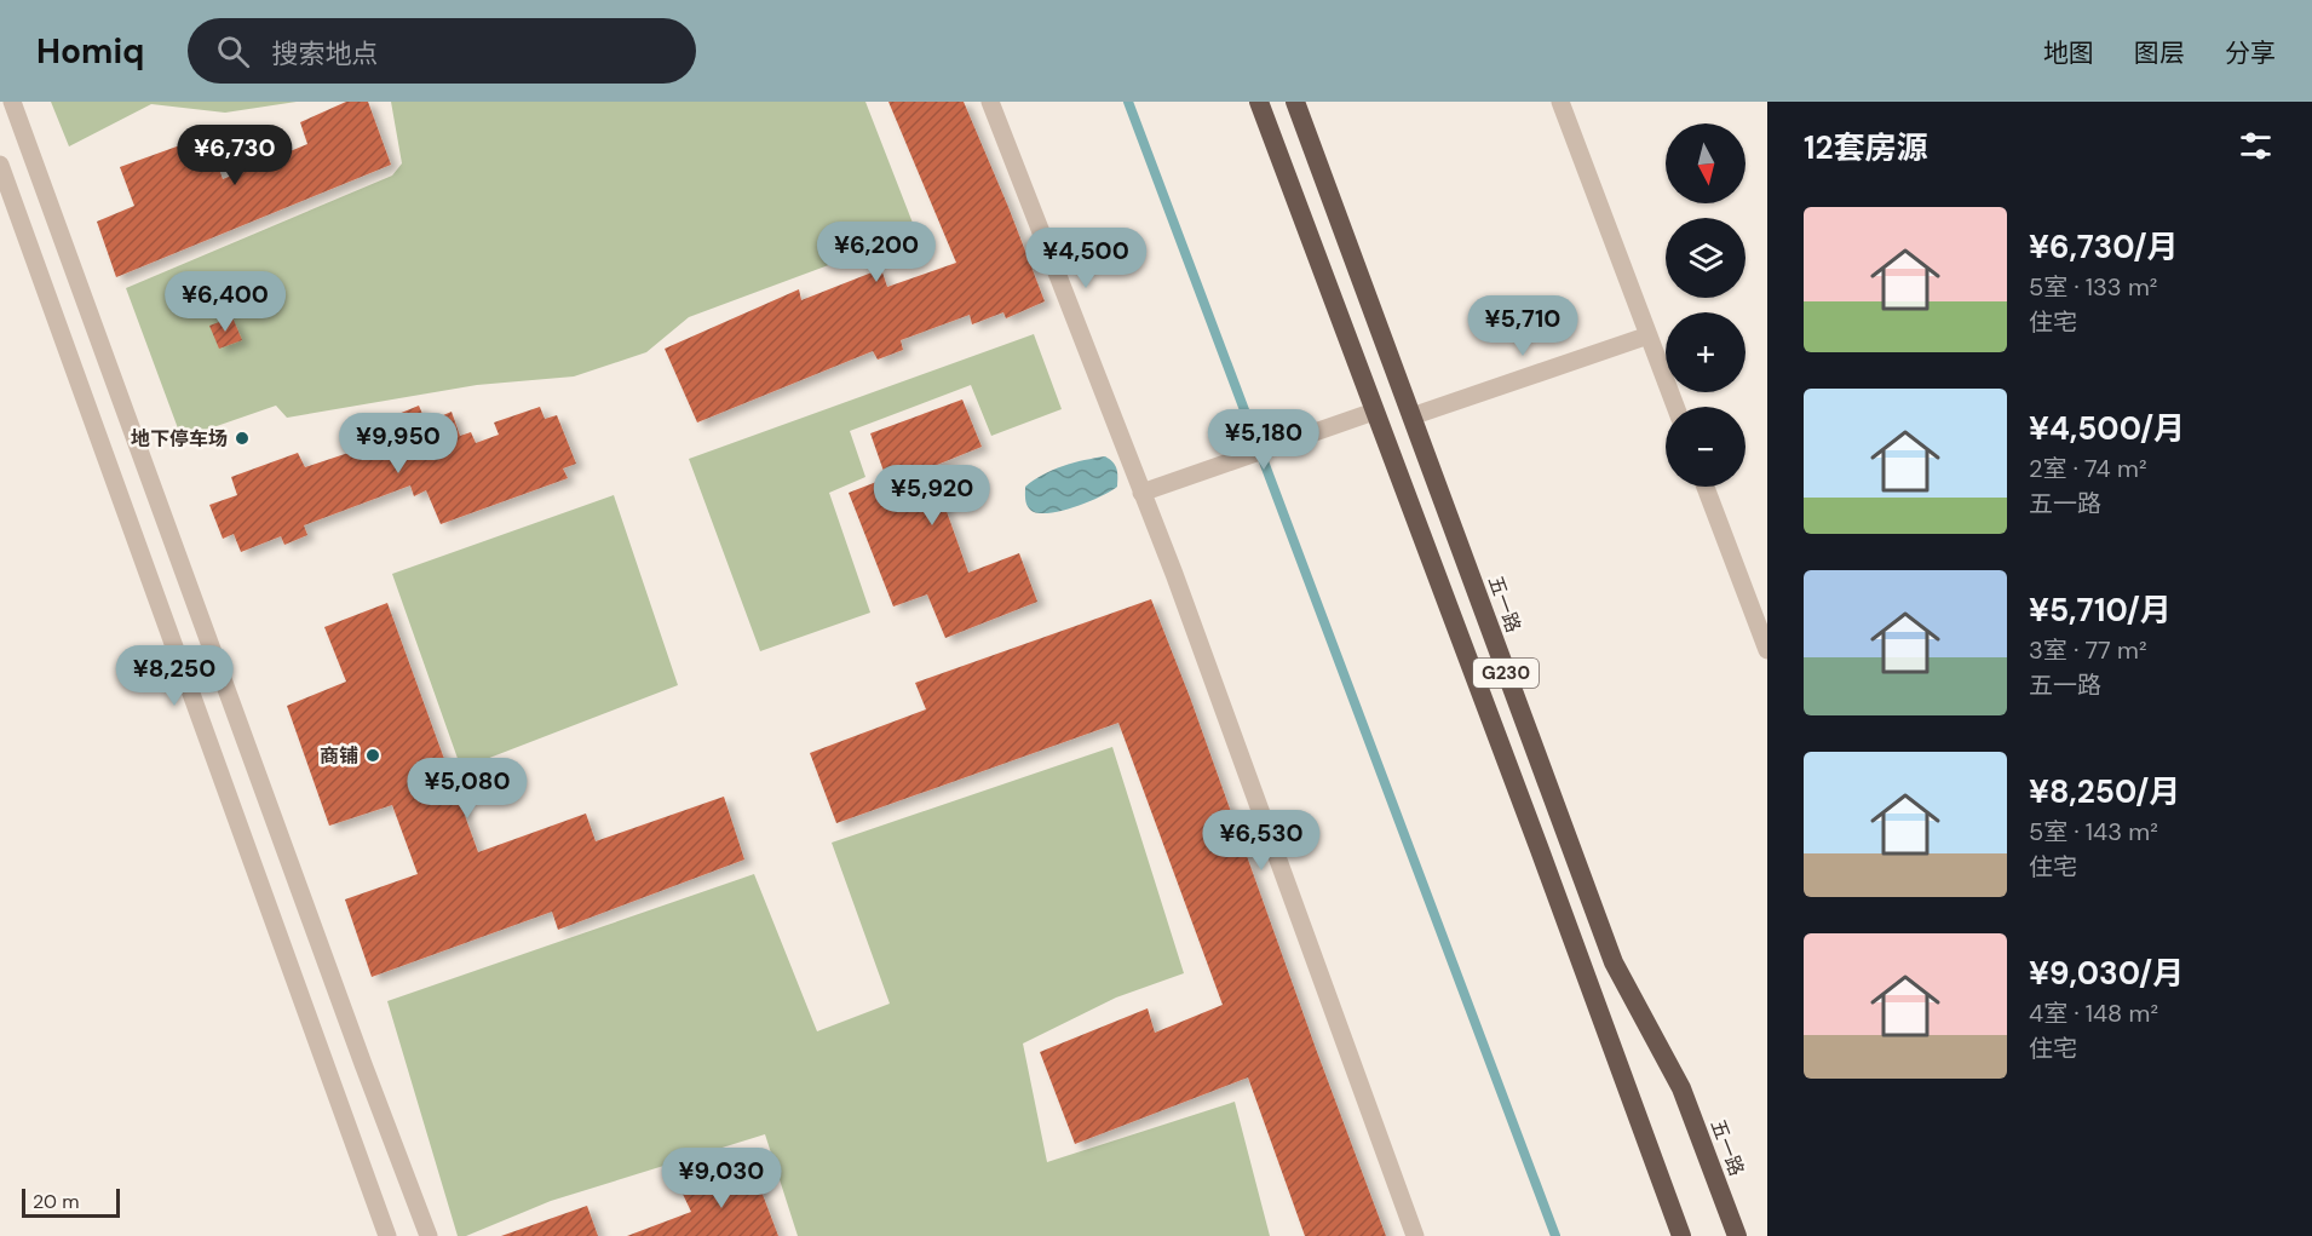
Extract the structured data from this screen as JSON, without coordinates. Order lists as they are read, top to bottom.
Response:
{
  "streets": {
    "highway": ["五一路", "G230"]
  },
  "places": ["地下停车场", "商铺"],
  "scale_bar": "20 m",
  "north": "bottom",
  "page": {
    "header": "Homiq",
    "search": "搜索地点",
    "nav": ["地图", "图层", "分享"],
    "heading": "12套房源",
    "map_buttons": ["+", "−"],
    "price": [
      "¥6,730",
      "¥6,200",
      "¥4,500",
      "¥6,400",
      "¥5,710",
      "¥5,180",
      "¥9,950",
      "¥5,920",
      "¥8,250",
      "¥5,080",
      "¥6,530",
      "¥9,030"
    ],
    "list": [
      {
        "name": "¥6,730/月",
        "note": "5室 · 133 m² · 住宅"
      },
      {
        "name": "¥4,500/月",
        "note": "2室 · 74 m² · 五一路"
      },
      {
        "name": "¥5,710/月",
        "note": "3室 · 77 m² · 五一路"
      },
      {
        "name": "¥8,250/月",
        "note": "5室 · 143 m² · 住宅"
      },
      {
        "name": "¥9,030/月",
        "note": "4室 · 148 m² · 住宅"
      }
    ],
    "scale": "20 m"
  }
}
